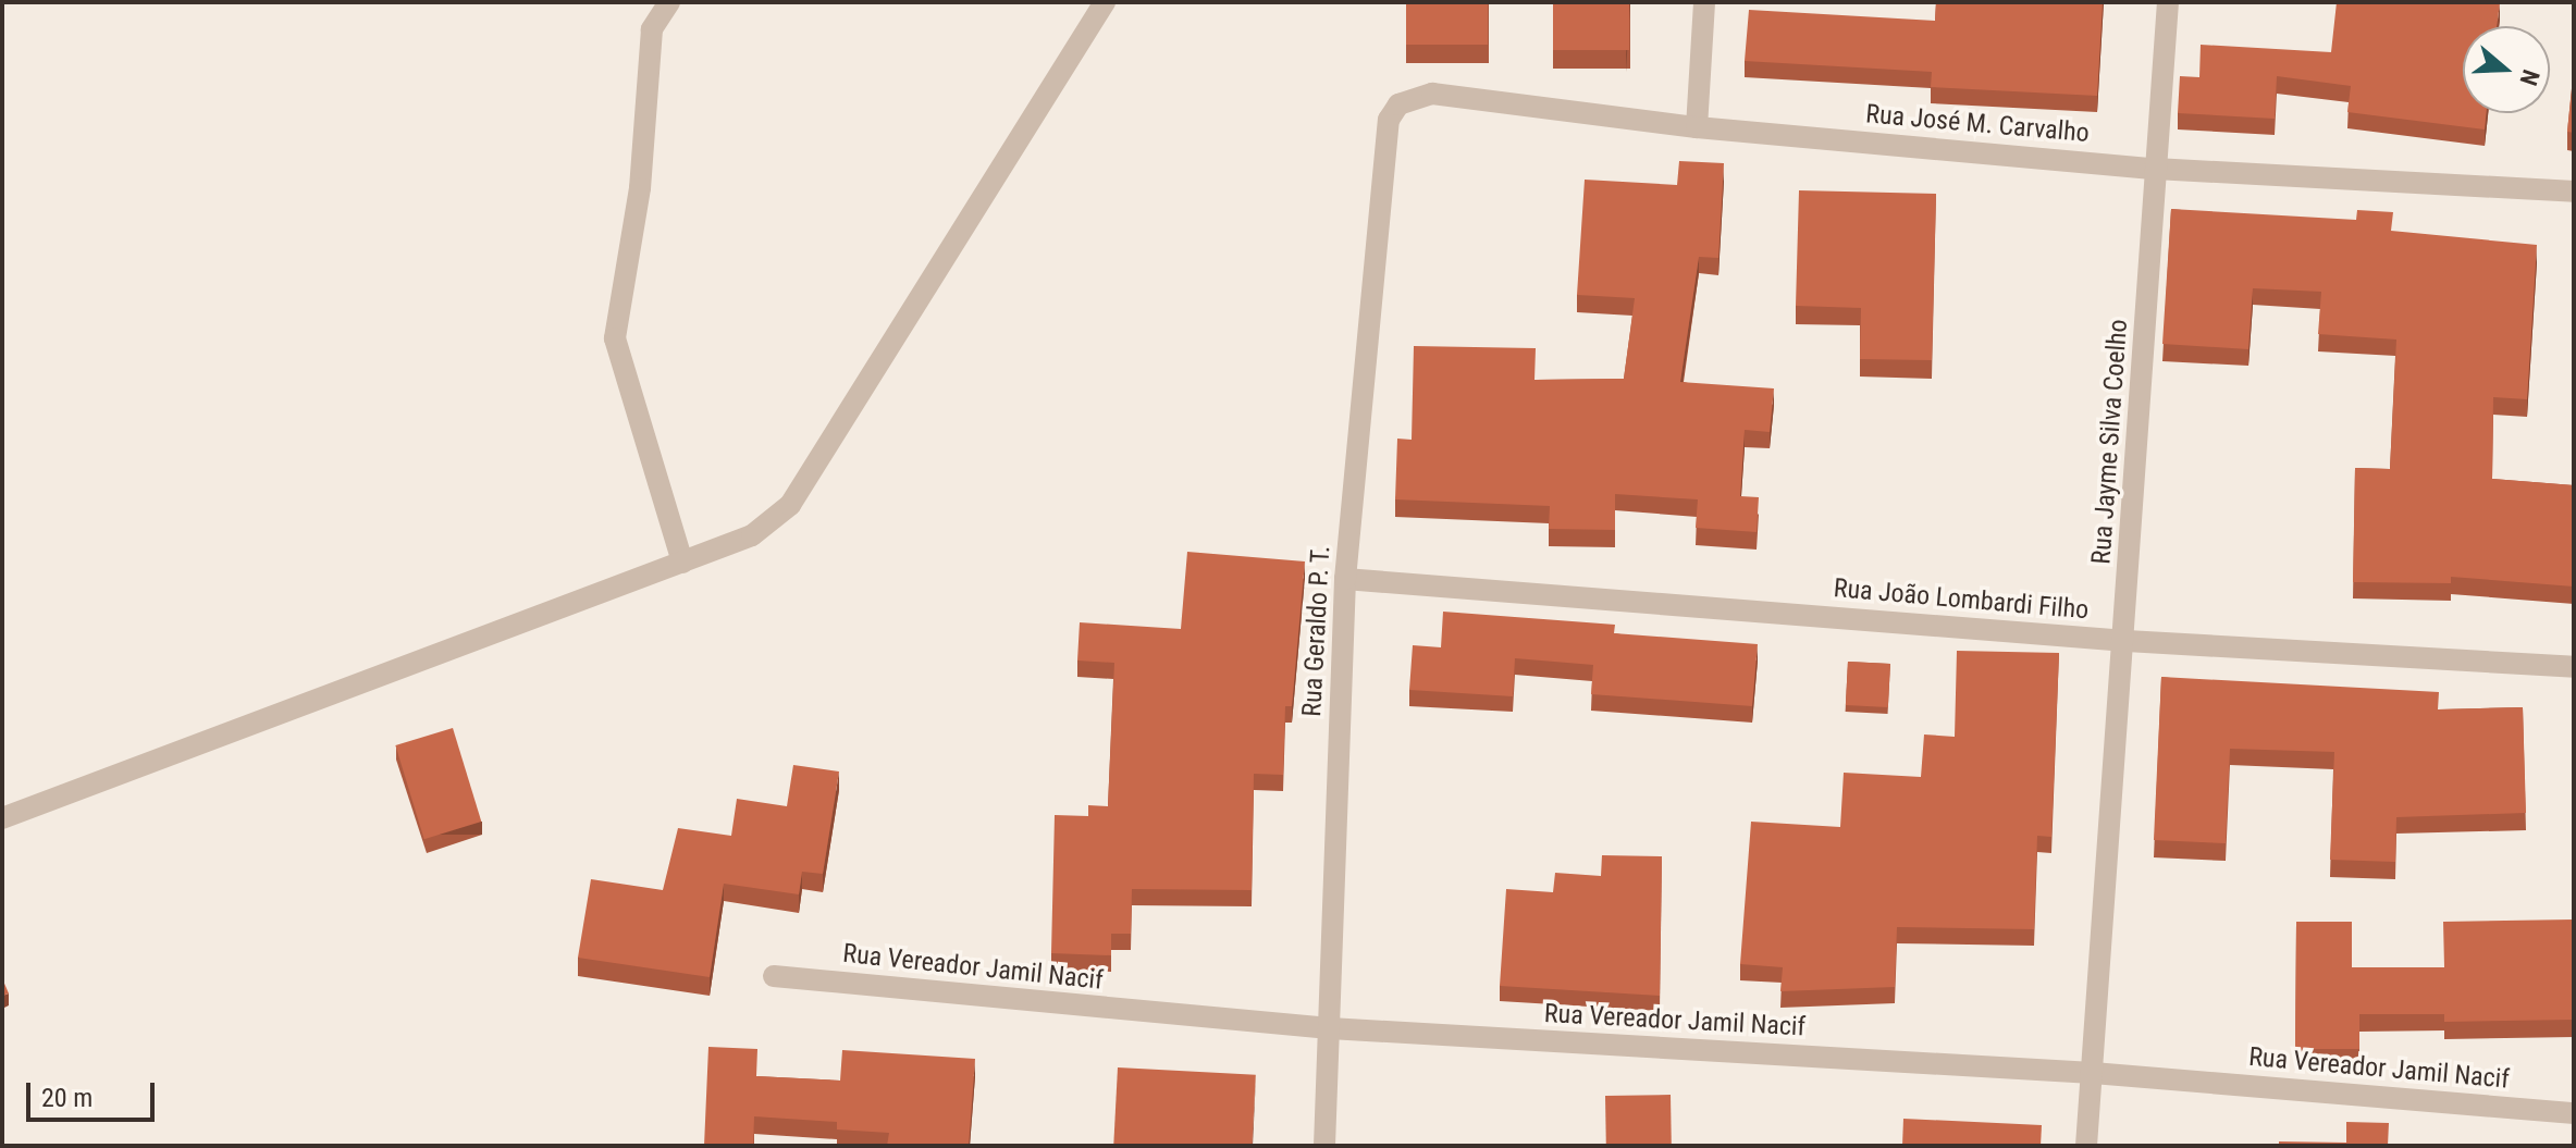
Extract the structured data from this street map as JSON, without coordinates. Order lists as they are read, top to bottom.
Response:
{
  "streets": {
    "street": [
      "Rua José M. Carvalho",
      "Rua Jayme Silva Coelho",
      "Rua João Lombardi Filho",
      "Rua Geraldo P. T.",
      "Rua Vereador Jamil Nacif"
    ]
  },
  "crossings": [
    ["Rua José M. Carvalho", "Rua Jayme Silva Coelho"],
    ["Rua José M. Carvalho", "Rua Geraldo P. T."],
    ["Rua Jayme Silva Coelho", "Rua João Lombardi Filho"],
    ["Rua Jayme Silva Coelho", "Rua Vereador Jamil Nacif"],
    ["Rua João Lombardi Filho", "Rua Geraldo P. T."],
    ["Rua Geraldo P. T.", "Rua Vereador Jamil Nacif"]
  ],
  "scale_bar": "20 m",
  "north": "right"
}
